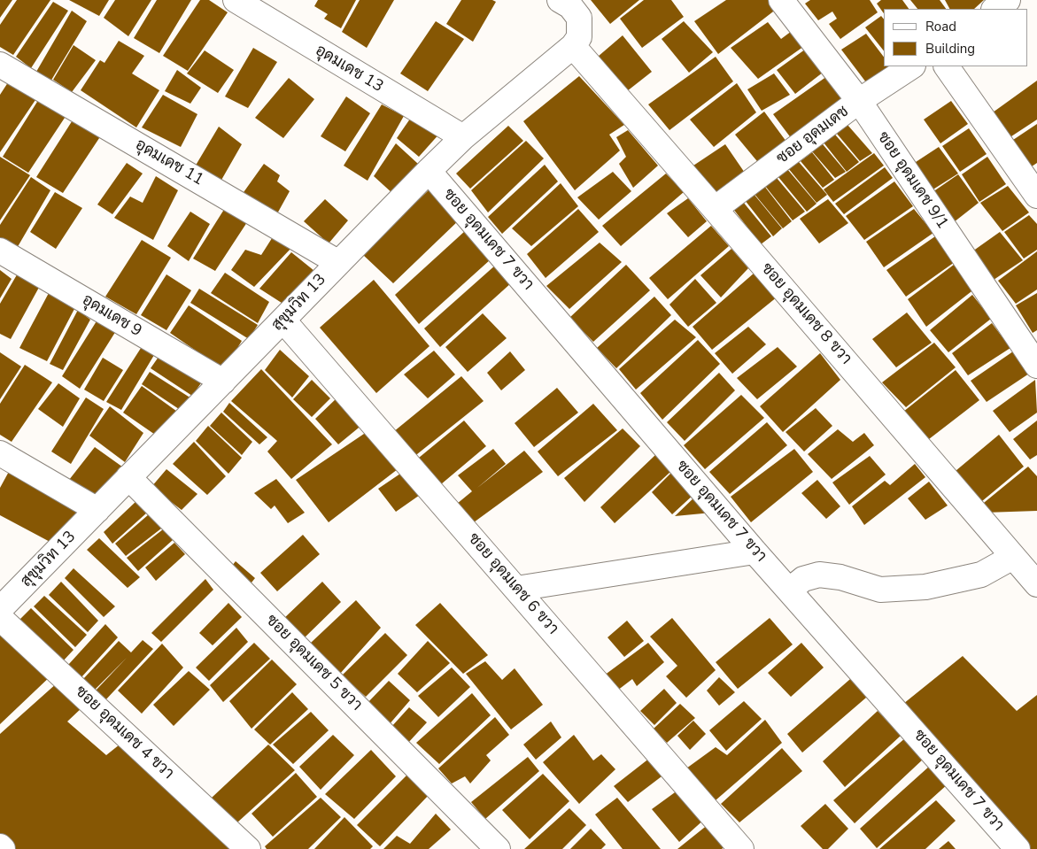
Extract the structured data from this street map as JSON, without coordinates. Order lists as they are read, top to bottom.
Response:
{
  "streets": {
    "street": [
      "อุดมเดช 13",
      "ซอย อุดมเดช",
      "อุดมเดช 11",
      "ซอย อุดมเดช 9/1",
      "ซอย อุดมเดช 7 ขวา",
      "สุขุมวิท 13",
      "ซอย อุดมเดช 8 ขวา",
      "อุดมเดช 9",
      "ซอย อุดมเดช 6 ขวา",
      "ซอย อุดมเดช 5 ขวา",
      "ซอย อุดมเดช 4 ขวา"
    ]
  },
  "crossings": [
    ["อุดมเดช 13", "สุขุมวิท 13"],
    ["ซอย อุดมเดช", "ซอย อุดมเดช 9/1"],
    ["ซอย อุดมเดช", "ซอย อุดมเดช 8 ขวา"],
    ["อุดมเดช 11", "สุขุมวิท 13"],
    ["ซอย อุดมเดช 7 ขวา", "สุขุมวิท 13"],
    ["สุขุมวิท 13", "ซอย อุดมเดช 8 ขวา"],
    ["สุขุมวิท 13", "อุดมเดช 9"],
    ["สุขุมวิท 13", "ซอย อุดมเดช 6 ขวา"],
    ["สุขุมวิท 13", "ซอย อุดมเดช 5 ขวา"]
  ],
  "legend": ["Road", "Building"]
}
